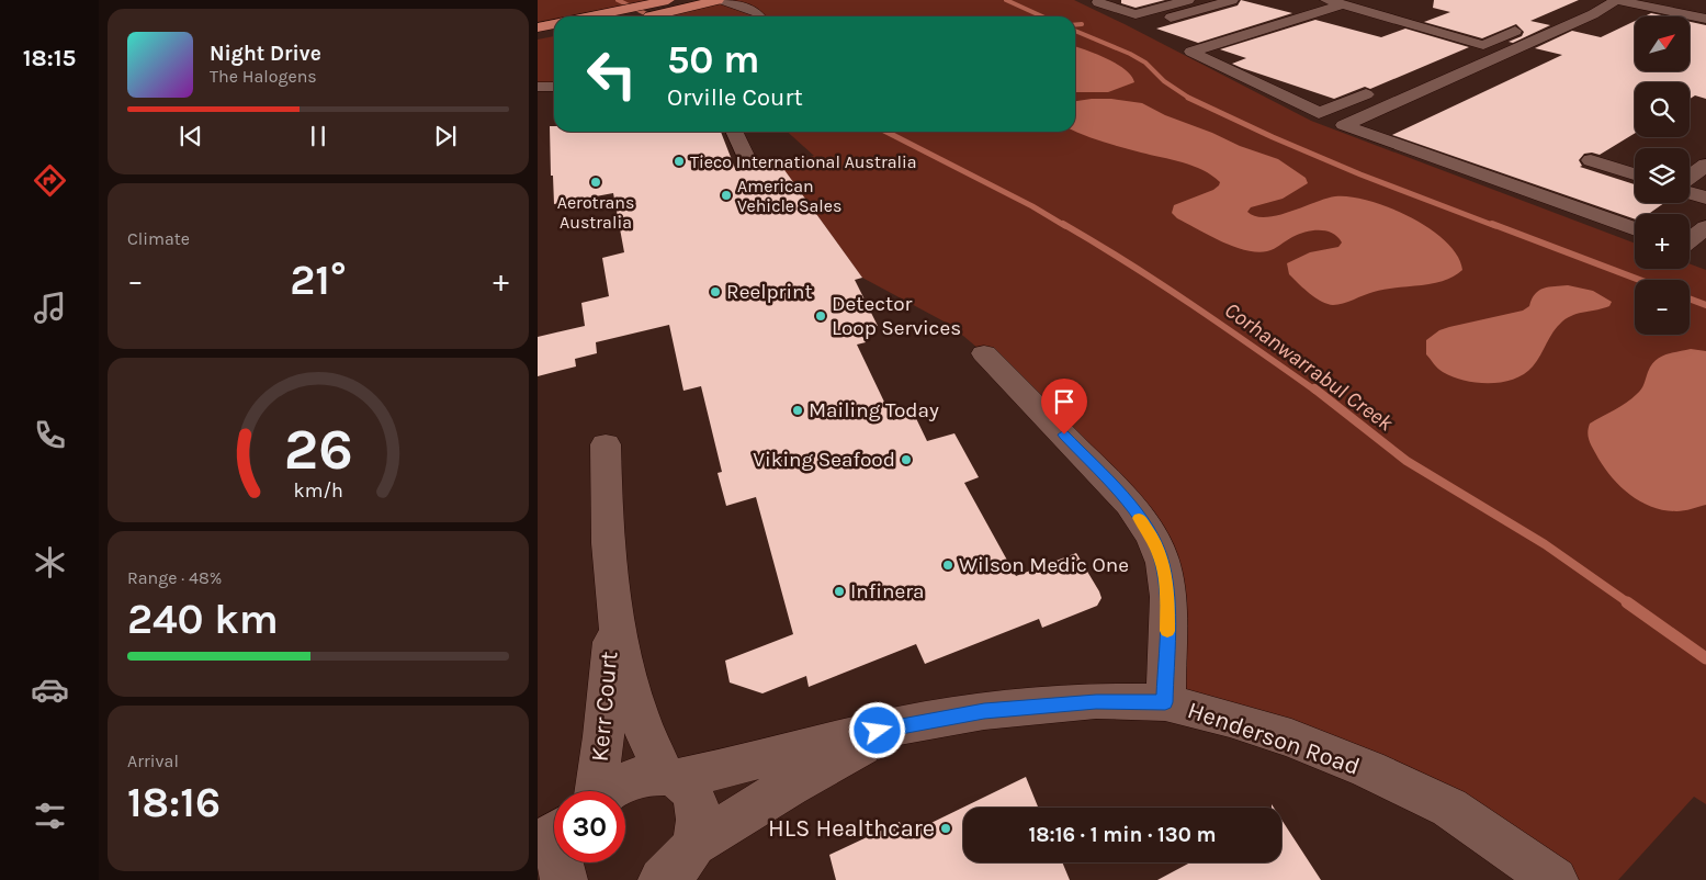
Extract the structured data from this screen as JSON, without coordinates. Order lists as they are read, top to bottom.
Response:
{
  "streets": {
    "street": ["Kerr Court", "Henderson Road"]
  },
  "crossings": [
    ["Kerr Court", "Henderson Road"]
  ],
  "water": ["Corhanwarrabul Creek"],
  "places": [
    "Tieco International Australia",
    "Aerotrans Australia",
    "American Vehicle Sales",
    "Reelprint",
    "Detector Loop Services",
    "Mailing Today",
    "Viking Seafood",
    "Wilson Medic One",
    "Infinera",
    "HLS Healthcare"
  ],
  "north": "top right",
  "page": {
    "tabs": "18:15",
    "map_buttons": ["+", "−"],
    "turn": ["50 m", "Orville Court"],
    "song": ["Night Drive", "The Halogens"],
    "tile": [
      "Climate",
      ["Range · 48%", "240 km"],
      ["Arrival", "18:16"]
    ],
    "heat": ["−", "21°", "+"],
    "limit": "30",
    "trip": "18:16 · 1 min · 130 m",
    "gauge": ["26", "km/h"]
  }
}
